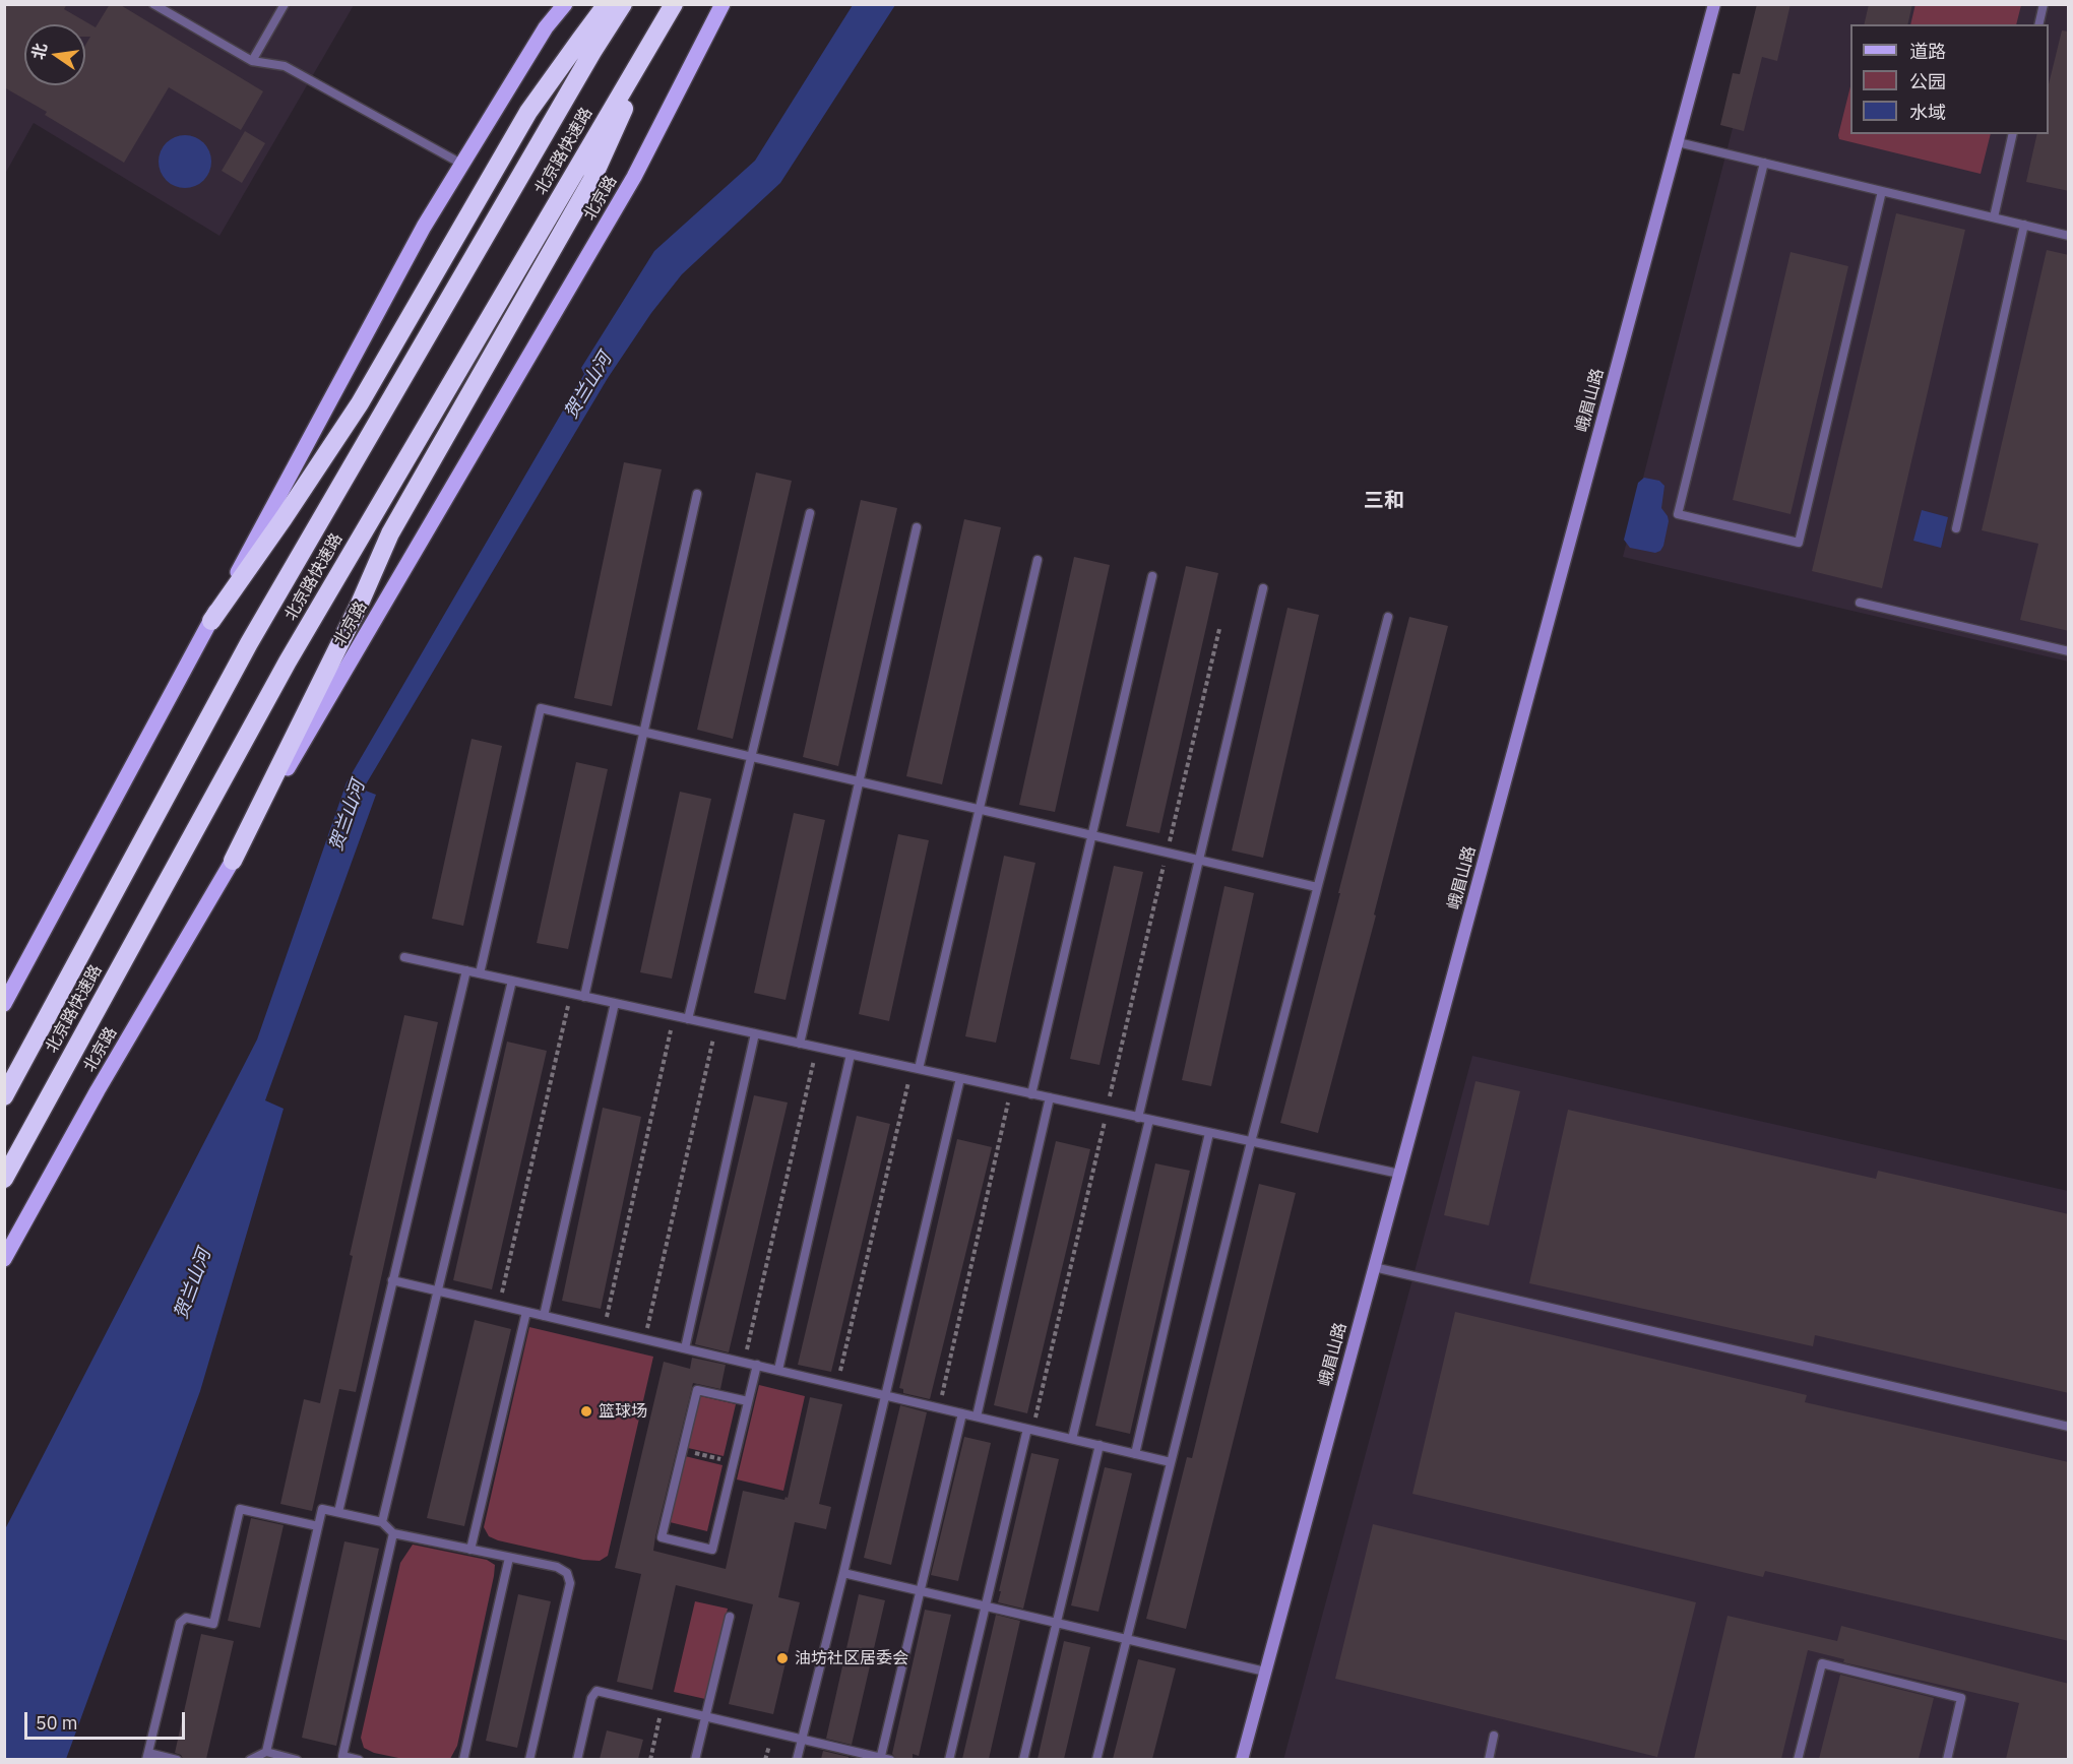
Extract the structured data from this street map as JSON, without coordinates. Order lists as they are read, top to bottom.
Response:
{
  "streets": {
    "highway": ["北京路快速路"],
    "main road": ["北京路"],
    "street": ["峨眉山路"]
  },
  "districts": ["三和"],
  "water": ["贺兰山河"],
  "places": ["篮球场", "油坊社区居委会"],
  "legend": ["道路", "公园", "水域"],
  "scale_bar": "50 m",
  "north": "left"
}
